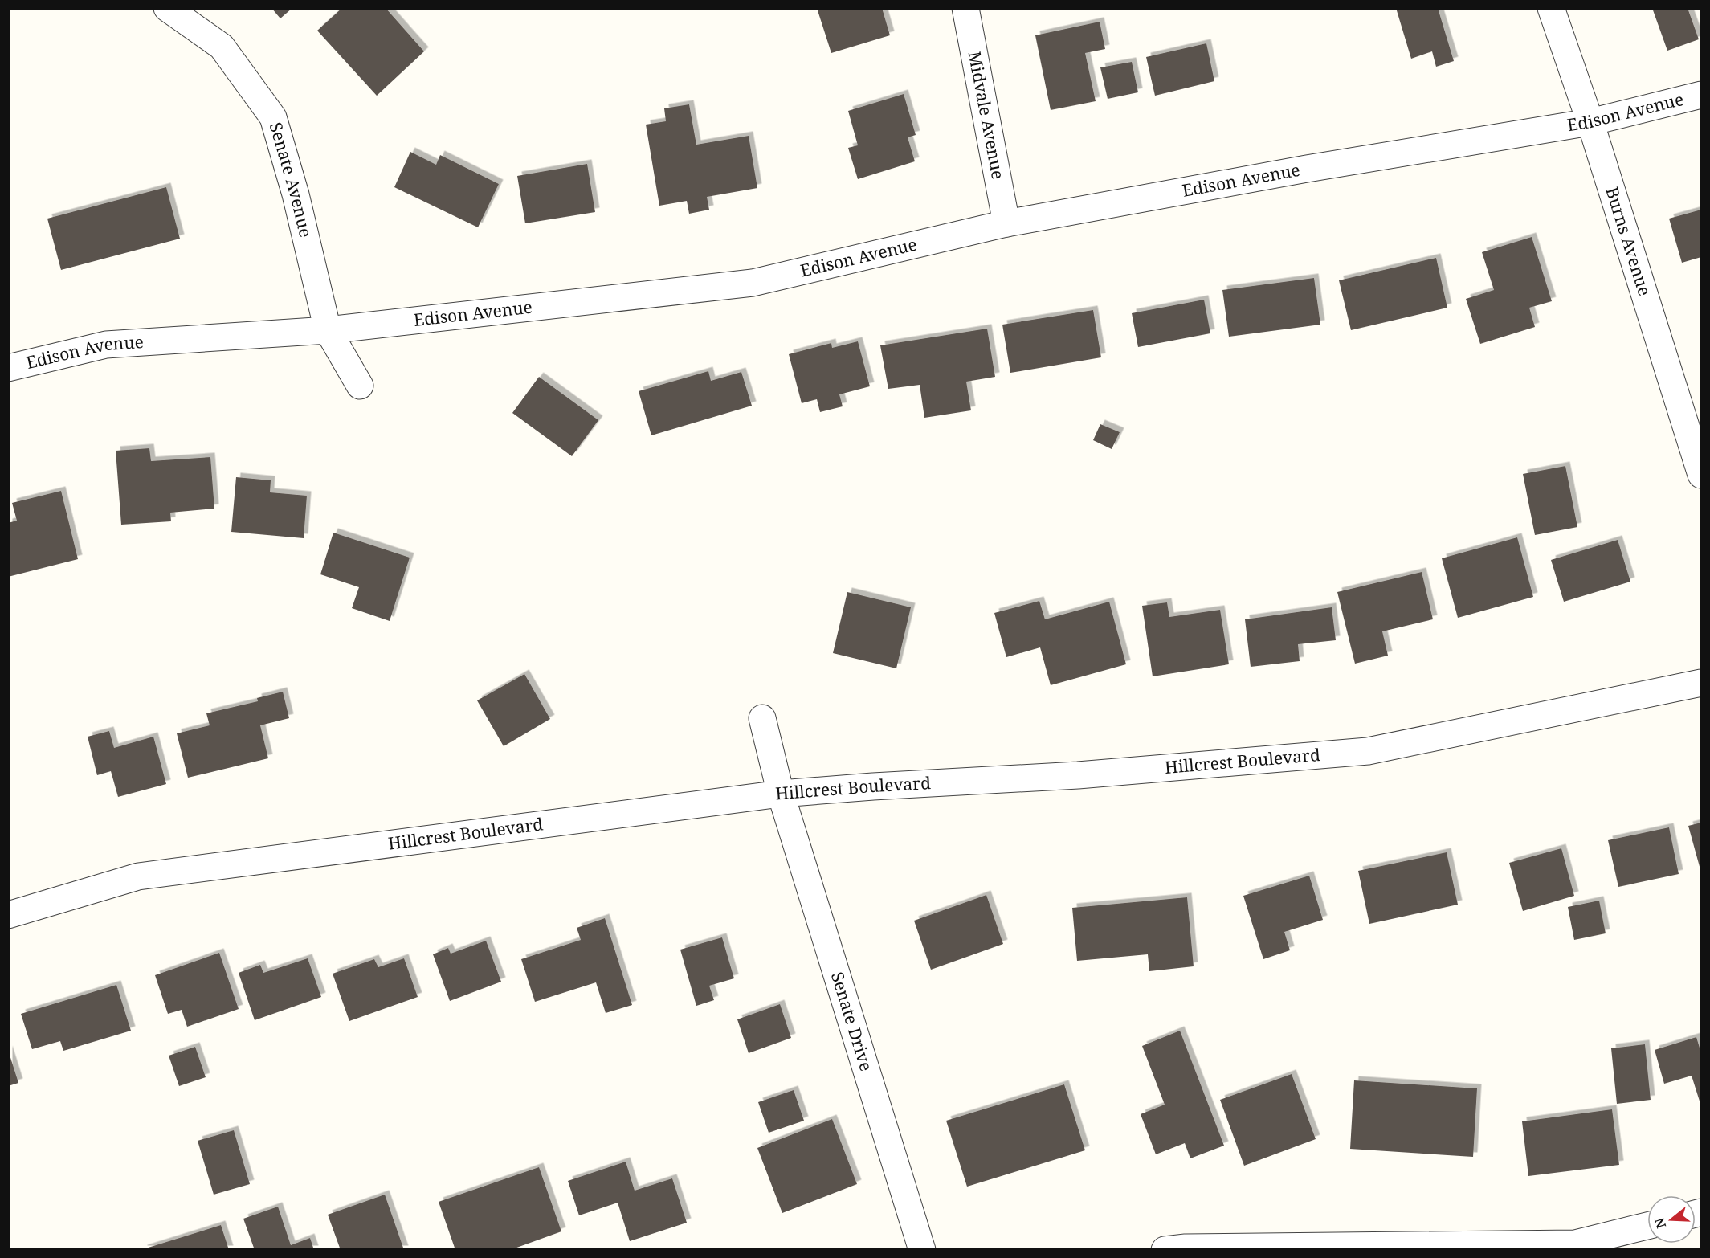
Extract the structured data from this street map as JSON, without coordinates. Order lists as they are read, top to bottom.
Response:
{
  "streets": {
    "street": [
      "Edison Avenue",
      "Midvale Avenue",
      "Senate Avenue",
      "Burns Avenue",
      "Hillcrest Boulevard",
      "Senate Drive"
    ]
  },
  "crossings": [
    ["Edison Avenue", "Midvale Avenue"],
    ["Edison Avenue", "Senate Avenue"],
    ["Edison Avenue", "Burns Avenue"],
    ["Hillcrest Boulevard", "Senate Drive"]
  ],
  "north": "left"
}
